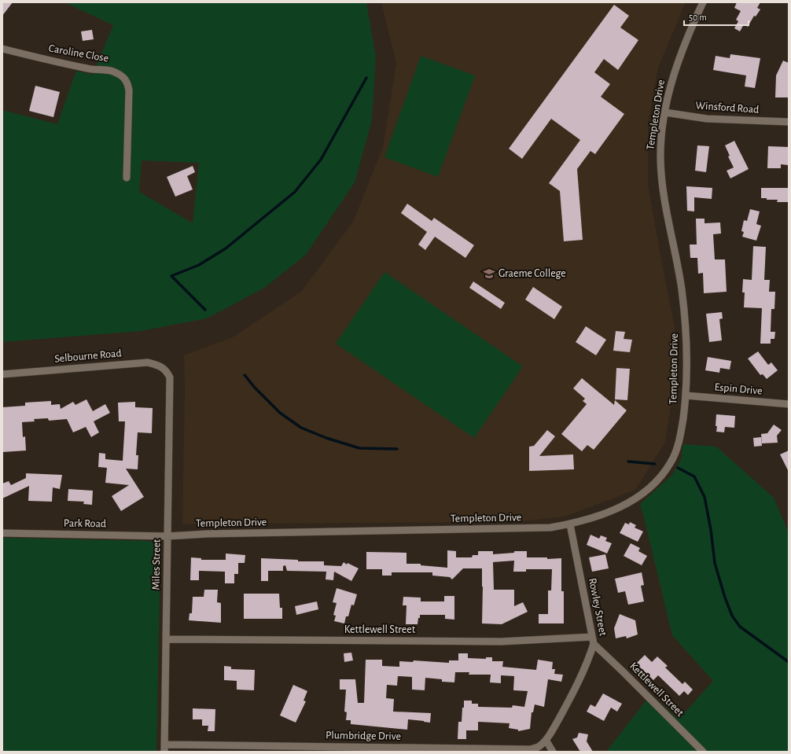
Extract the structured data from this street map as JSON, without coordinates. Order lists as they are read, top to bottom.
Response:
{
  "streets": {
    "street": [
      "Caroline Close",
      "Winsford Road",
      "Templeton Drive",
      "Selbourne Road",
      "Espin Drive",
      "Park Road",
      "Miles Street",
      "Rowley Street",
      "Kettlewell Street",
      "Plumbridge Drive"
    ]
  },
  "crossings": [
    ["Winsford Road", "Templeton Drive"],
    ["Templeton Drive", "Espin Drive"],
    ["Templeton Drive", "Park Road"],
    ["Templeton Drive", "Miles Street"],
    ["Templeton Drive", "Rowley Street"],
    ["Selbourne Road", "Miles Street"],
    ["Park Road", "Miles Street"],
    ["Miles Street", "Kettlewell Street"],
    ["Miles Street", "Plumbridge Drive"],
    ["Rowley Street", "Kettlewell Street"],
    ["Rowley Street", "Plumbridge Drive"]
  ],
  "places": {
    "school or university": ["Graeme College"]
  },
  "scale_bar": "50 m"
}
